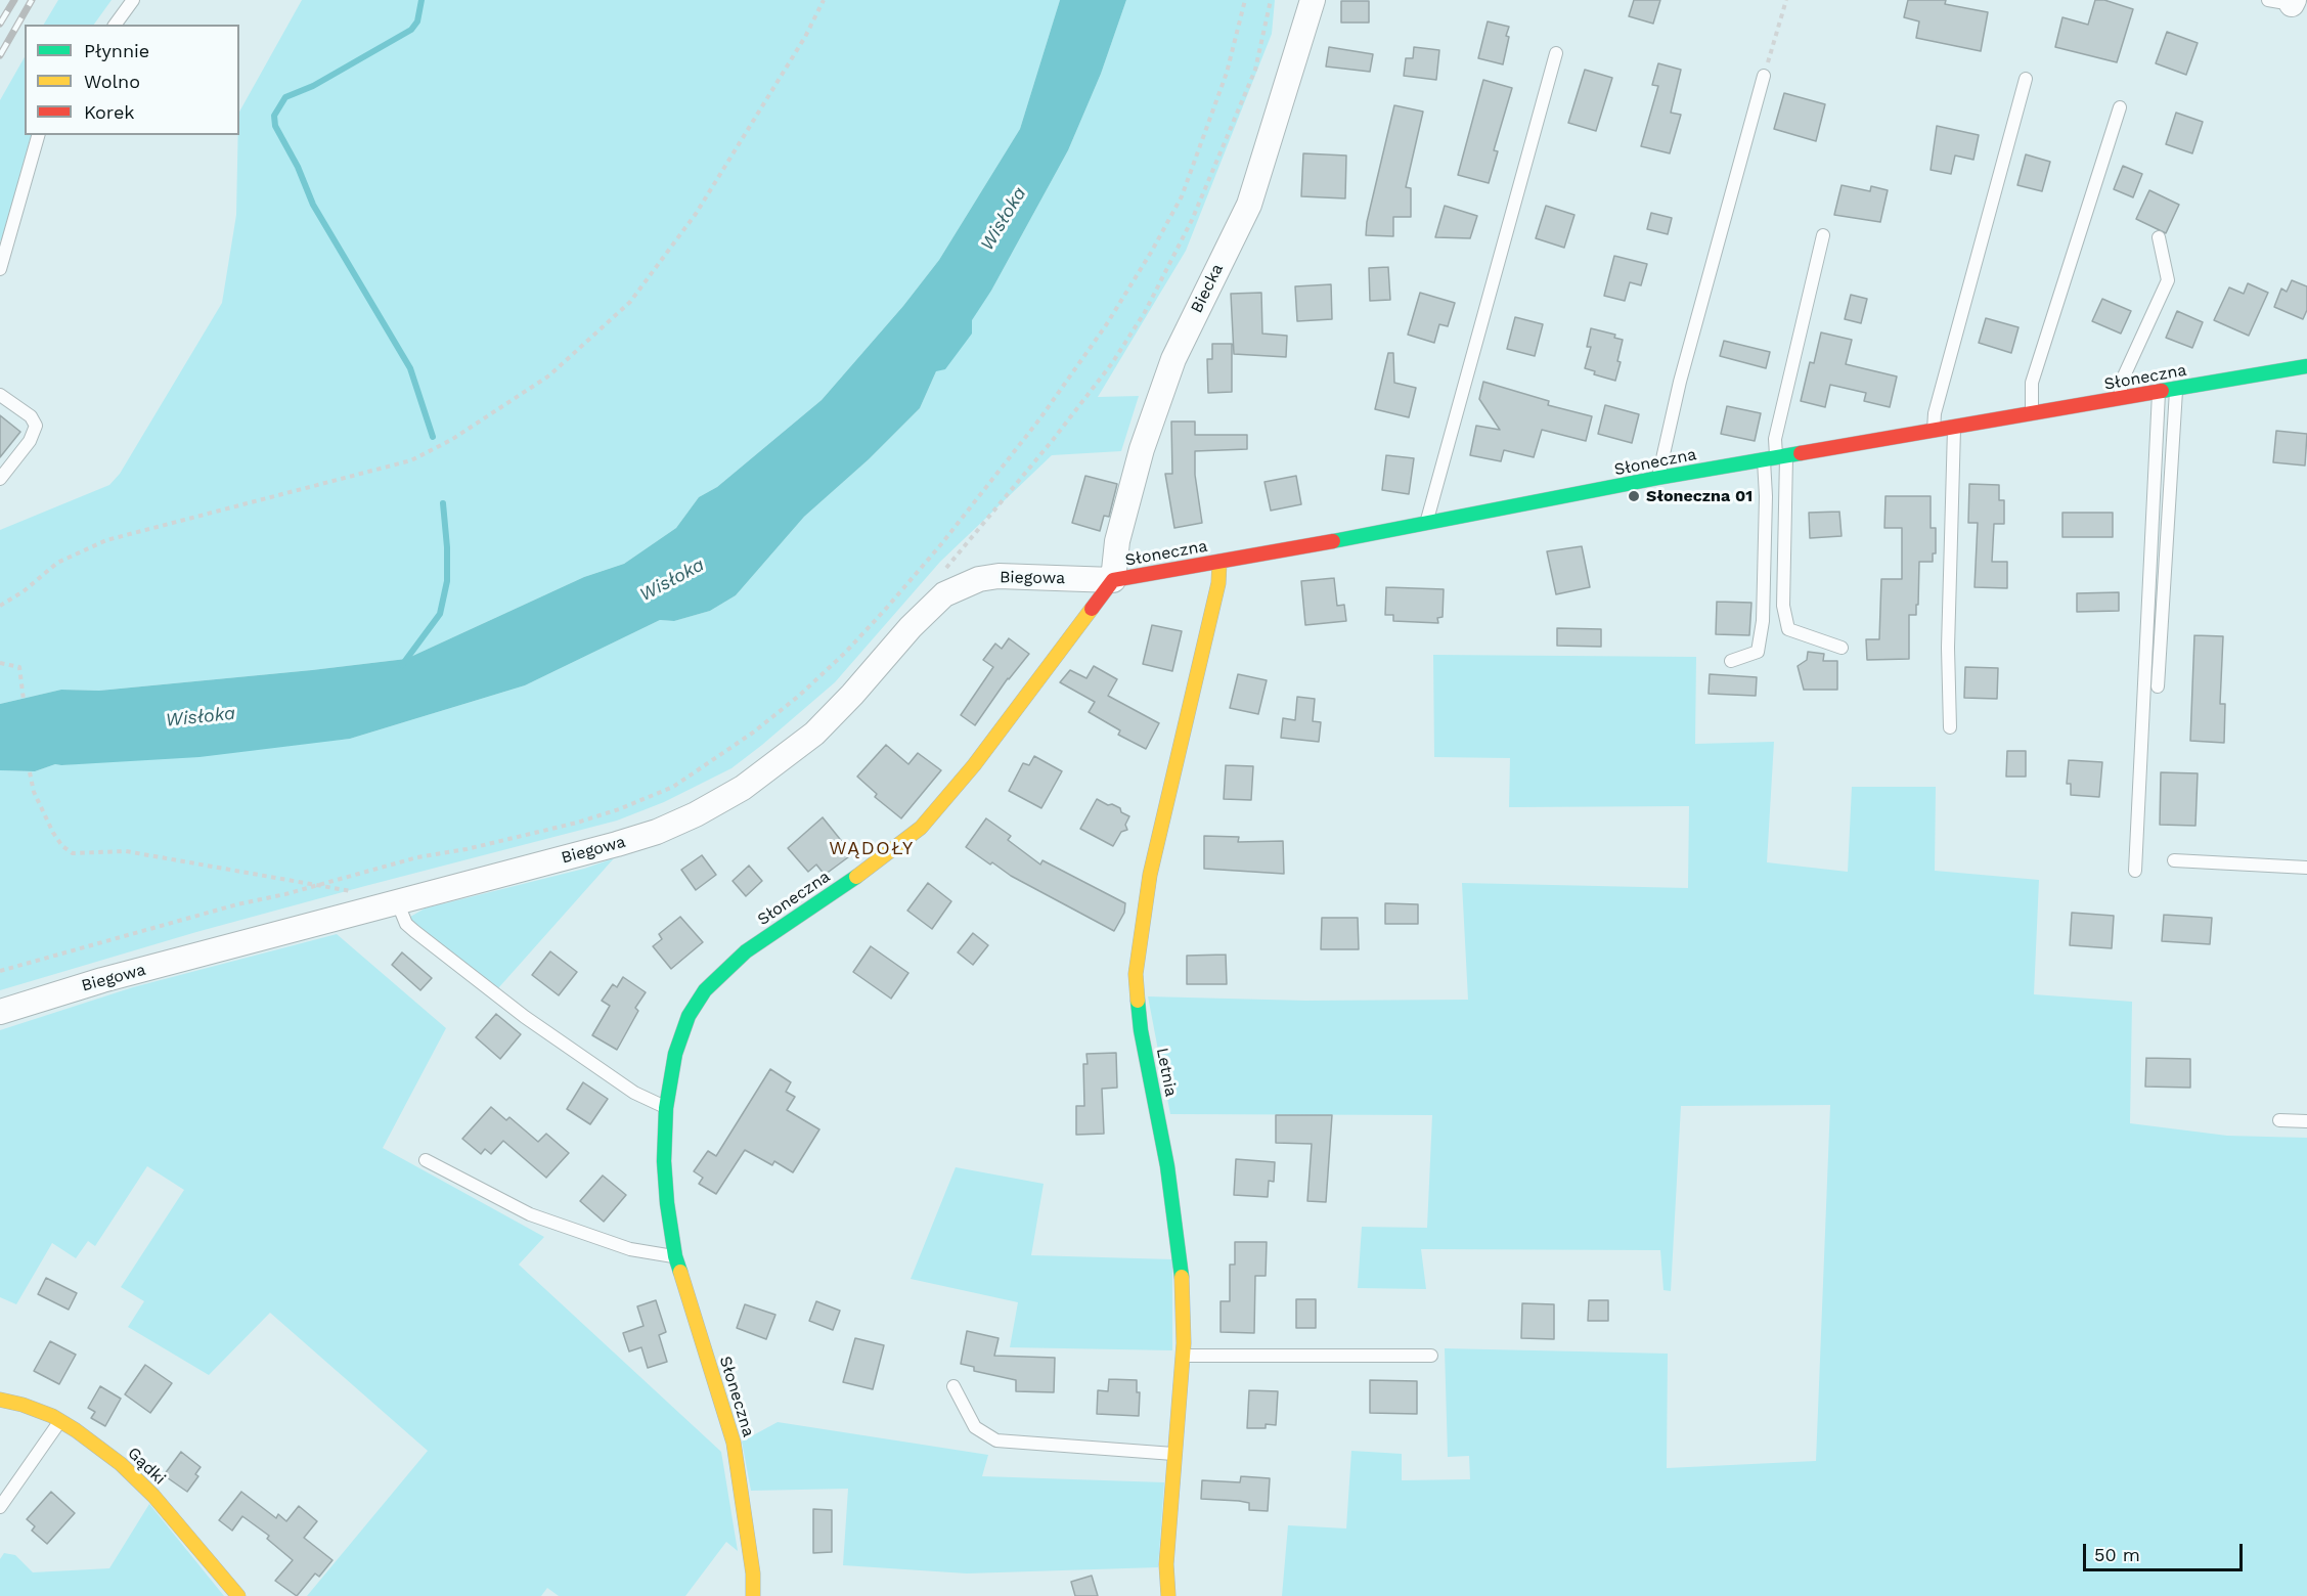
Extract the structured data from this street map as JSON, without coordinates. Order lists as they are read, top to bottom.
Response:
{
  "streets": {
    "street": [
      "Biecka",
      "Słoneczna",
      "Biegowa",
      "Letnia",
      "Gądki"
    ]
  },
  "crossings": [
    ["Biecka", "Słoneczna"],
    ["Biecka", "Biegowa"],
    ["Słoneczna", "Biegowa"],
    ["Słoneczna", "Letnia"]
  ],
  "districts": ["WĄDOŁY"],
  "water": ["Wisłoka"],
  "places": ["Słoneczna 01"],
  "legend": ["Płynnie", "Wolno", "Korek"],
  "scale_bar": "50 m"
}
